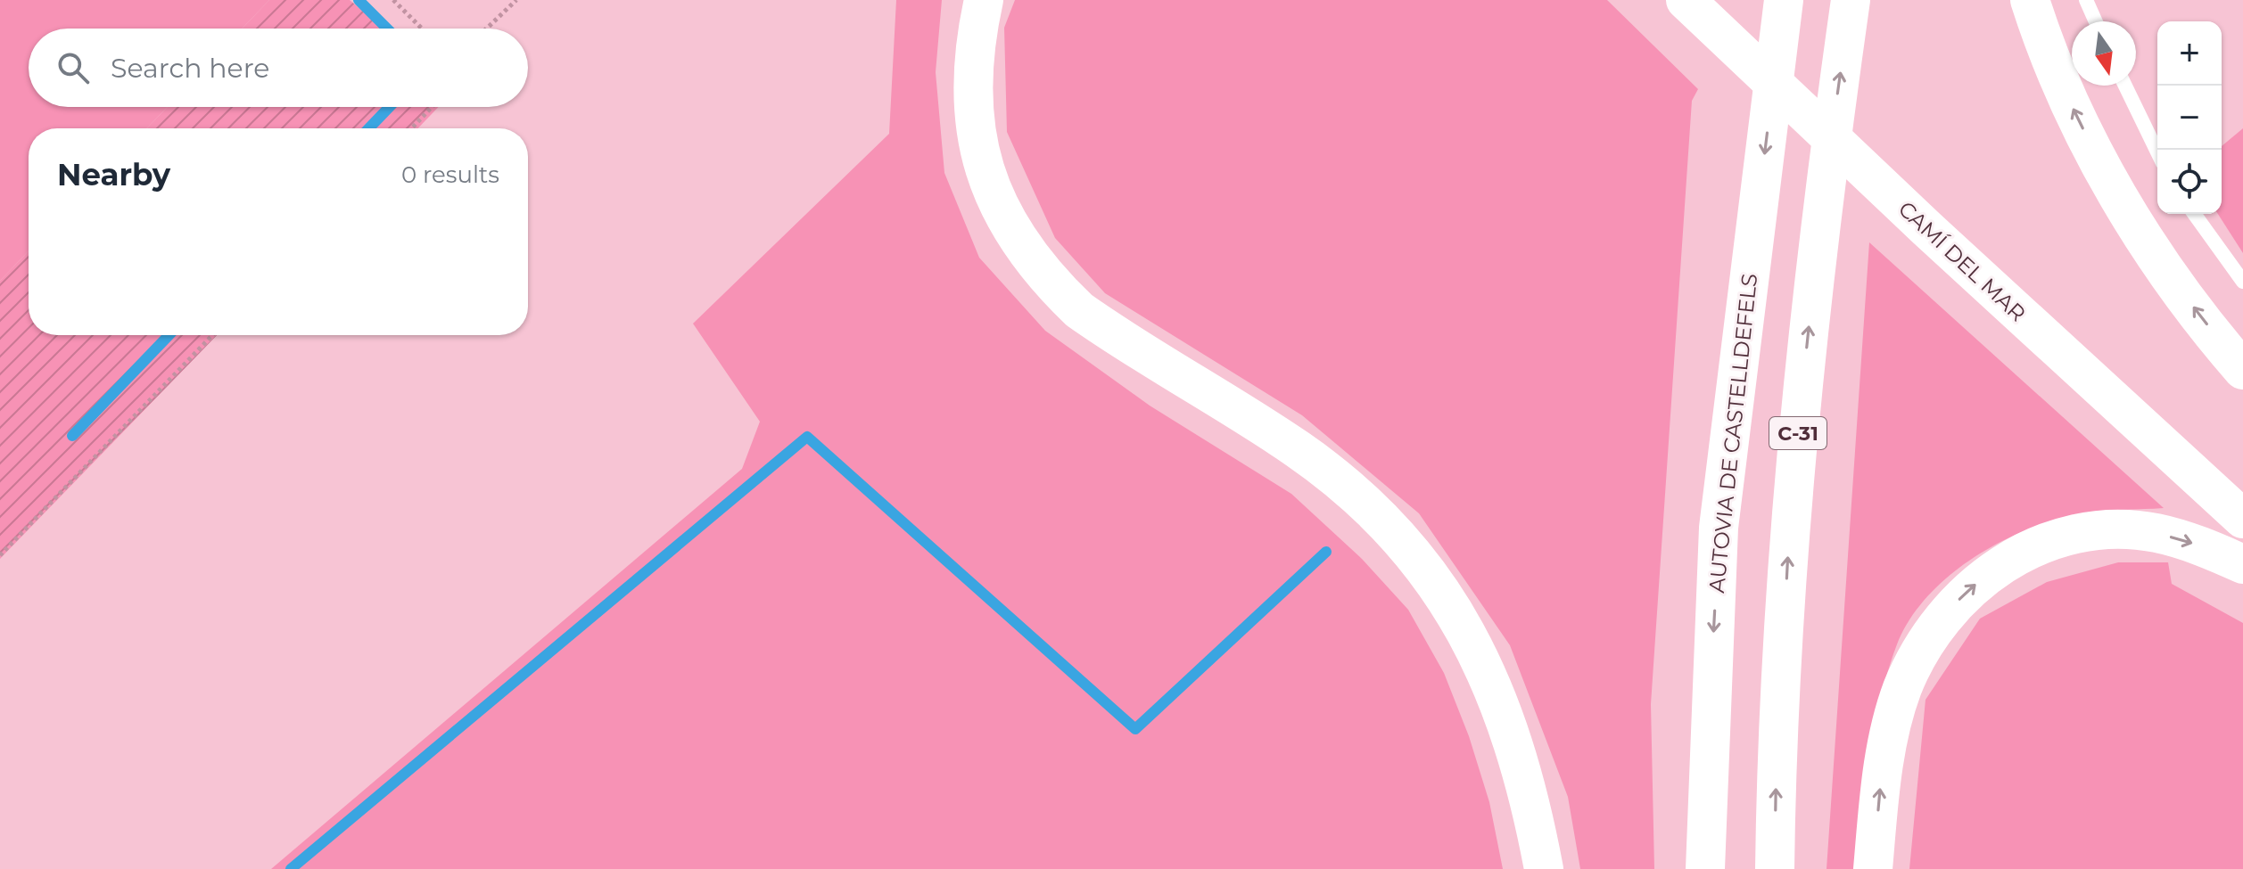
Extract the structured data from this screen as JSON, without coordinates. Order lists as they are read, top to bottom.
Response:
{
  "streets": {
    "main road": ["CAMÍ DEL MAR", "AUTOVIA DE CASTELLDEFELS", "C-31"]
  },
  "north": "bottom",
  "page": {
    "map_buttons": ["+", "−"],
    "search": "Search here",
    "heading": ["Nearby", "0 results"]
  }
}
